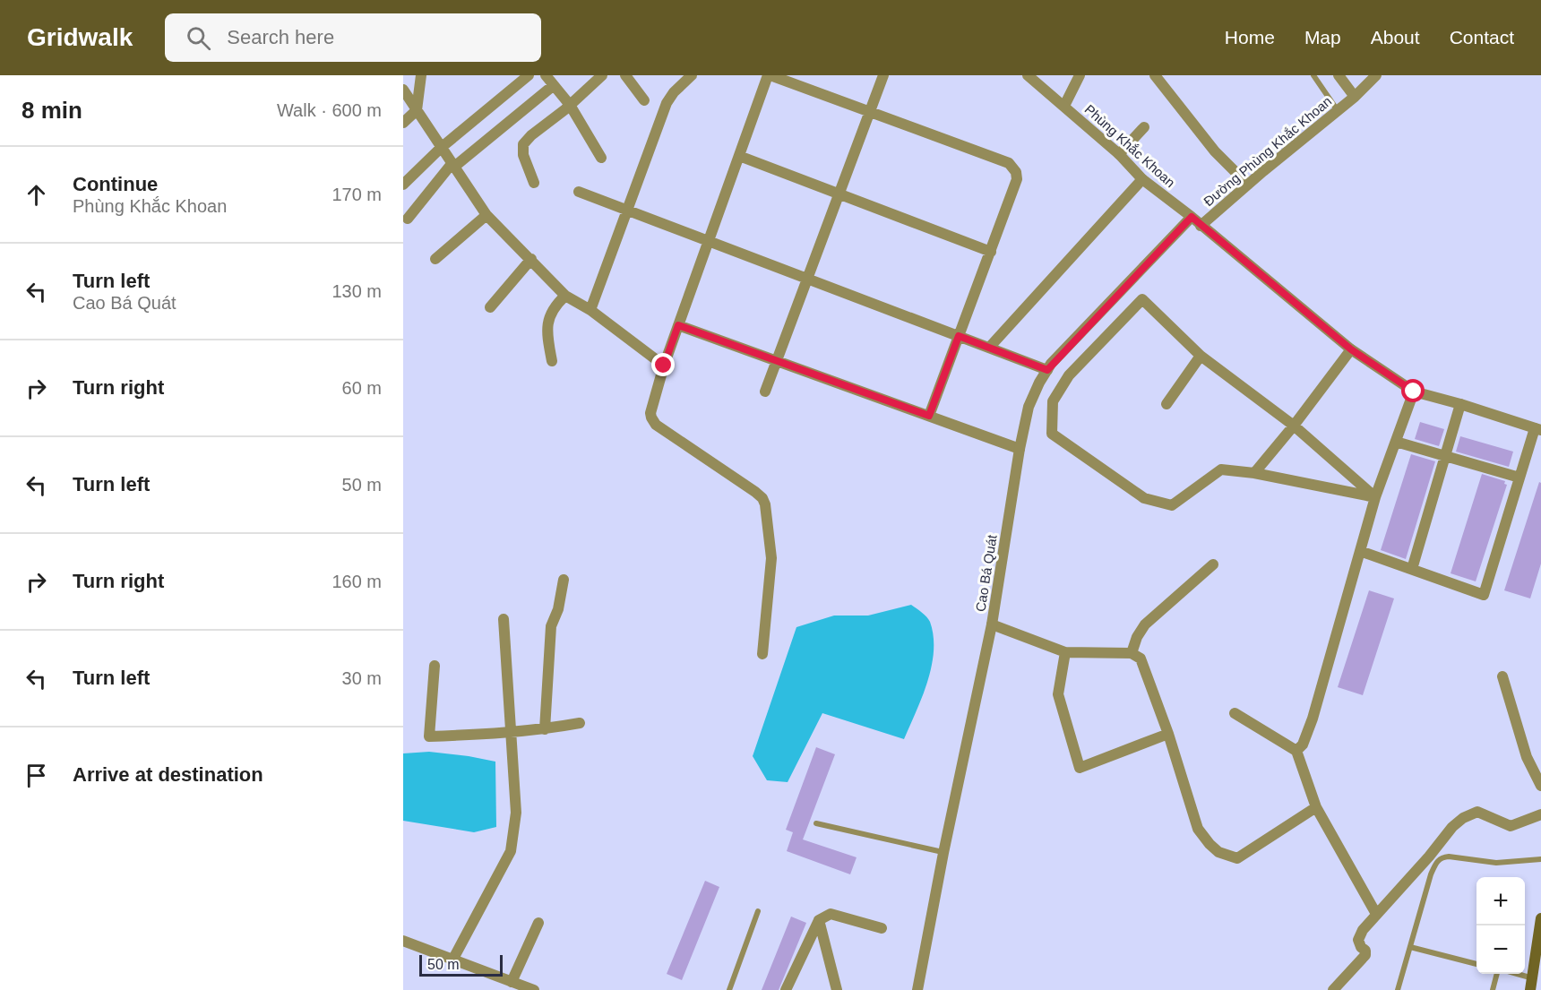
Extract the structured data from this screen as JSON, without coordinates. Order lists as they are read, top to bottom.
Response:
{
  "streets": {
    "street": ["Phùng Khắc Khoan", "Đường Phùng Khắc Khoan", "Cao Bá Quát"]
  },
  "crossings": [
    ["Phùng Khắc Khoan", "Đường Phùng Khắc Khoan"],
    ["Phùng Khắc Khoan", "Cao Bá Quát"]
  ],
  "scale_bar": "50 m",
  "page": {
    "header": "Gridwalk",
    "search": "Search here",
    "nav": [
      "Home",
      "Map",
      "About",
      "Contact"
    ],
    "heading": ["8 min", "Walk · 600 m"],
    "list": [
      ["Continue", "Phùng Khắc Khoan", "170 m"],
      ["Turn left", "Cao Bá Quát", "130 m"],
      ["Turn right", "60 m"],
      ["Turn left", "50 m"],
      ["Turn right", "160 m"],
      ["Turn left", "30 m"],
      "Arrive at destination"
    ],
    "map_buttons": ["+", "−"],
    "scale": "50 m"
  }
}
